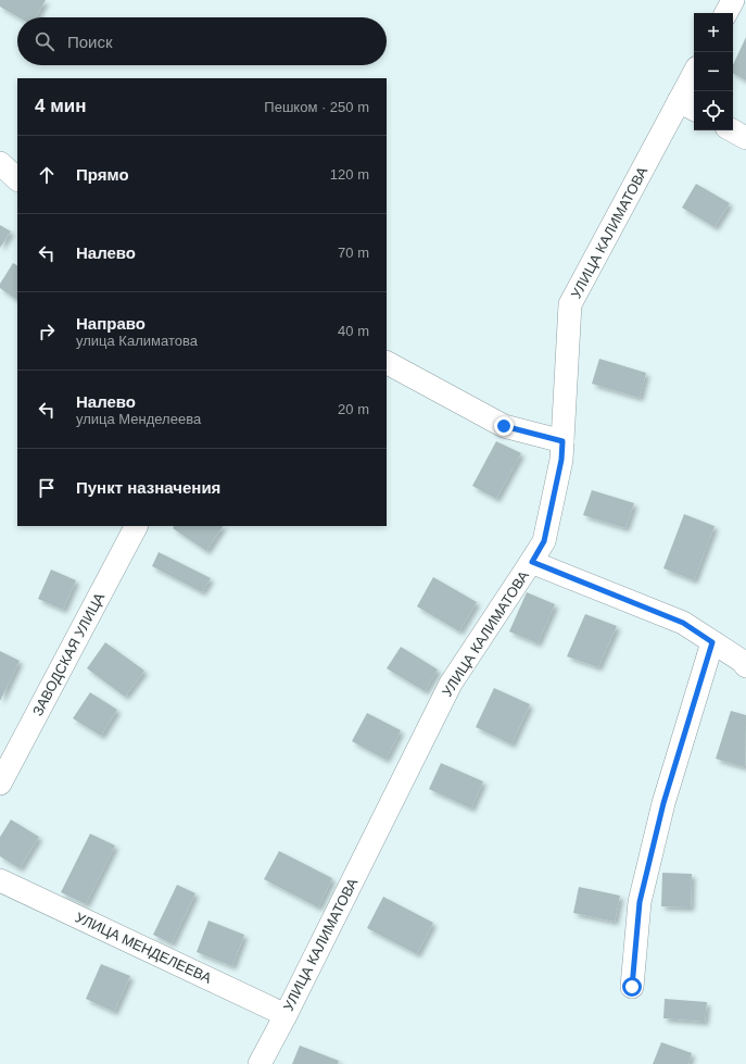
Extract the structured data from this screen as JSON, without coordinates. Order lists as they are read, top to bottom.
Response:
{
  "streets": {
    "street": ["УЛИЦА КАЛИМАТОВА", "ЗАВОДСКАЯ УЛИЦА", "УЛИЦА МЕНДЕЛЕЕВА"]
  },
  "crossings": [
    ["УЛИЦА КАЛИМАТОВА", "УЛИЦА МЕНДЕЛЕЕВА"]
  ],
  "page": {
    "map_buttons": ["+", "−"],
    "search": "Поиск",
    "heading": ["4 мин", "Пешком · 250 m"],
    "list": [
      ["Прямо", "120 m"],
      ["Налево", "70 m"],
      ["Направо", "улица Калиматова", "40 m"],
      ["Налево", "улица Менделеева", "20 m"],
      "Пункт назначения"
    ]
  }
}
